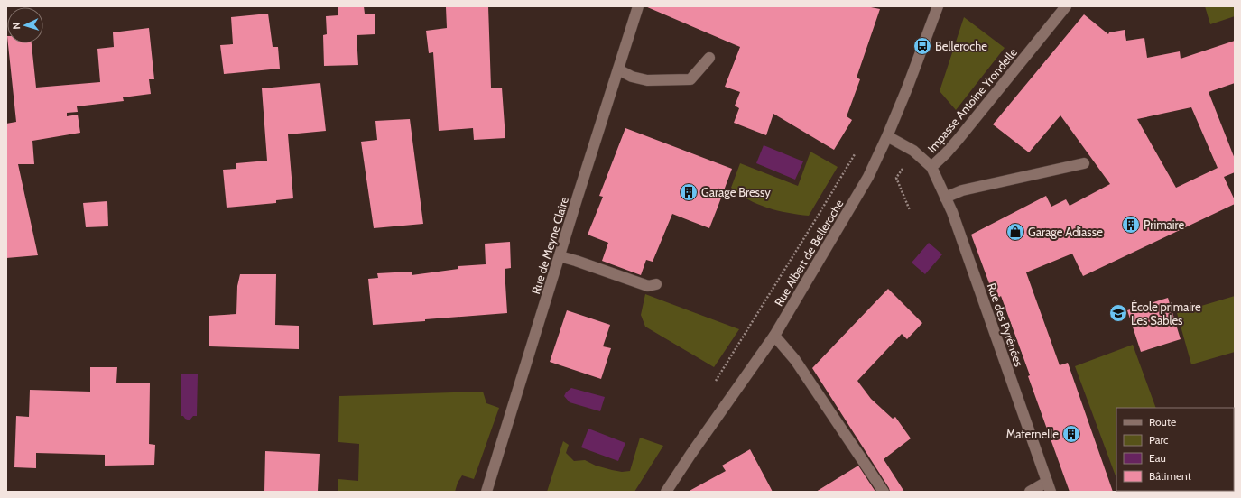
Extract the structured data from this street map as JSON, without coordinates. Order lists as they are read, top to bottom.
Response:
{
  "streets": {
    "street": [
      "Impasse Antoine Yrondelle",
      "Rue de Meyne Claire",
      "Rue Albert de Belleroche",
      "Rue des Pyrénées"
    ]
  },
  "crossings": [
    ["Impasse Antoine Yrondelle", "Rue Albert de Belleroche"],
    ["Impasse Antoine Yrondelle", "Rue des Pyrénées"]
  ],
  "places": {
    "bus stop": ["Belleroche"],
    "building": ["Garage Bressy", "Primaire", "Maternelle"],
    "shop": ["Garage Adiasse"],
    "school or university": ["École primaire Les Sables"]
  },
  "legend": [
    "Route",
    "Parc",
    "Eau",
    "Bâtiment"
  ],
  "north": "left"
}
